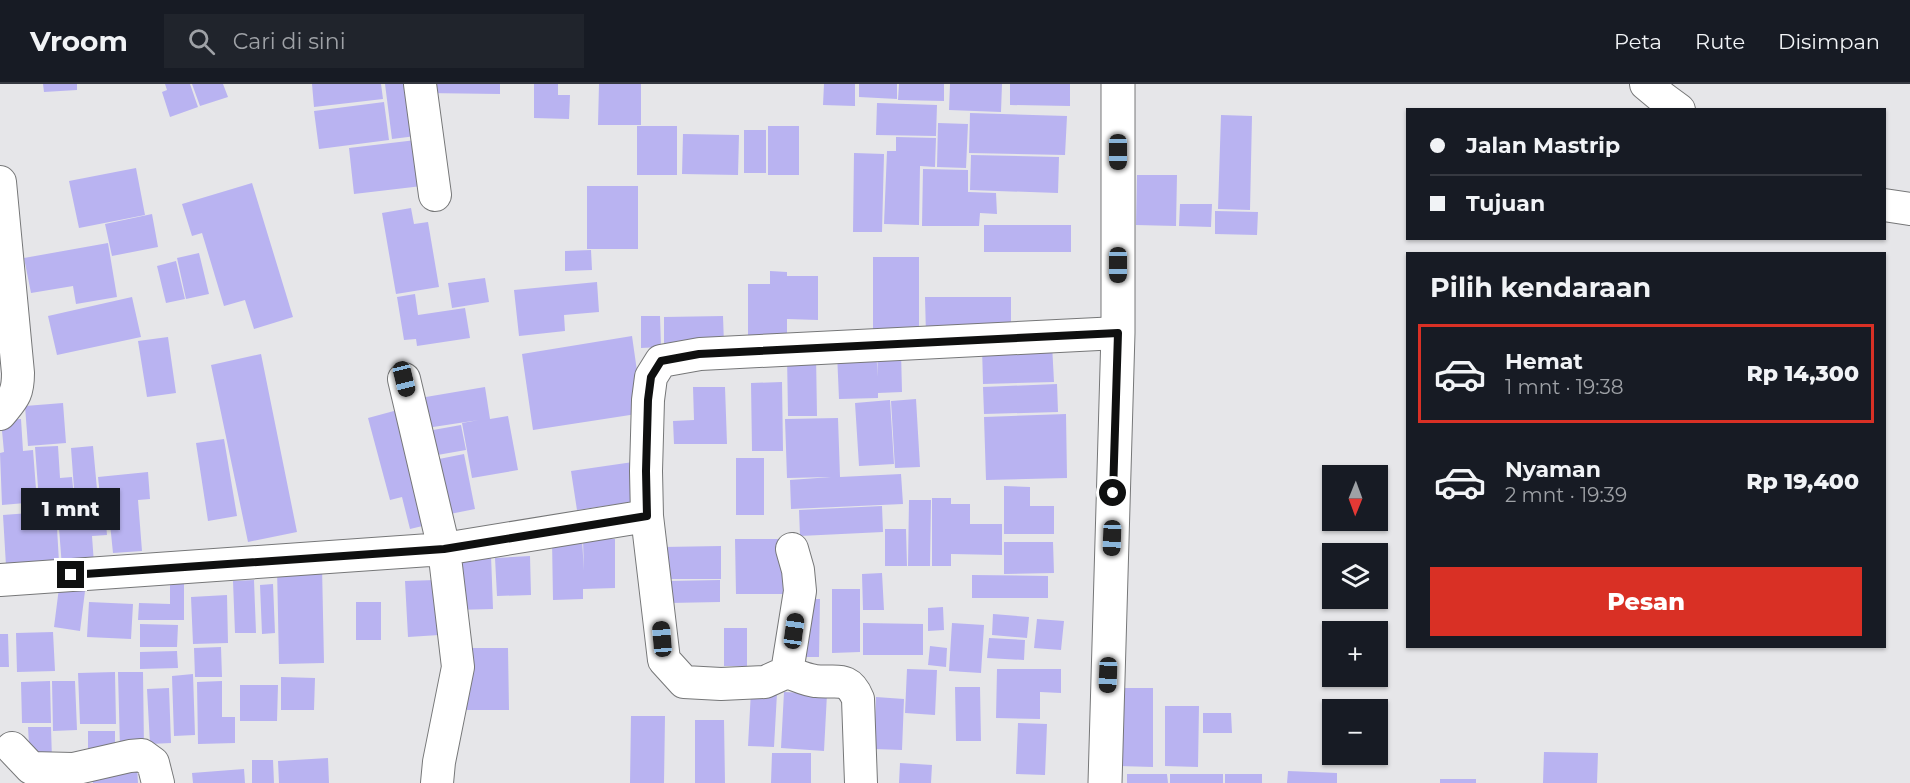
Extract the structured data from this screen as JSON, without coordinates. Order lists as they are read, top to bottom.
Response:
{
  "north": "bottom",
  "page": {
    "header": "Vroom",
    "search": "Cari di sini",
    "nav": ["Peta", "Rute", "Disimpan"],
    "banner": ["Jalan Mastrip", "Tujuan"],
    "heading": "Pilih kendaraan",
    "list": [
      {
        "name": "Hemat",
        "note": "1 mnt · 19:38",
        "value": "Rp 14,300"
      },
      {
        "name": "Nyaman",
        "note": "2 mnt · 19:39",
        "value": "Rp 19,400"
      }
    ],
    "map_buttons": ["+", "−"],
    "bubble": "1 mnt",
    "buttons": "Pesan"
  }
}
